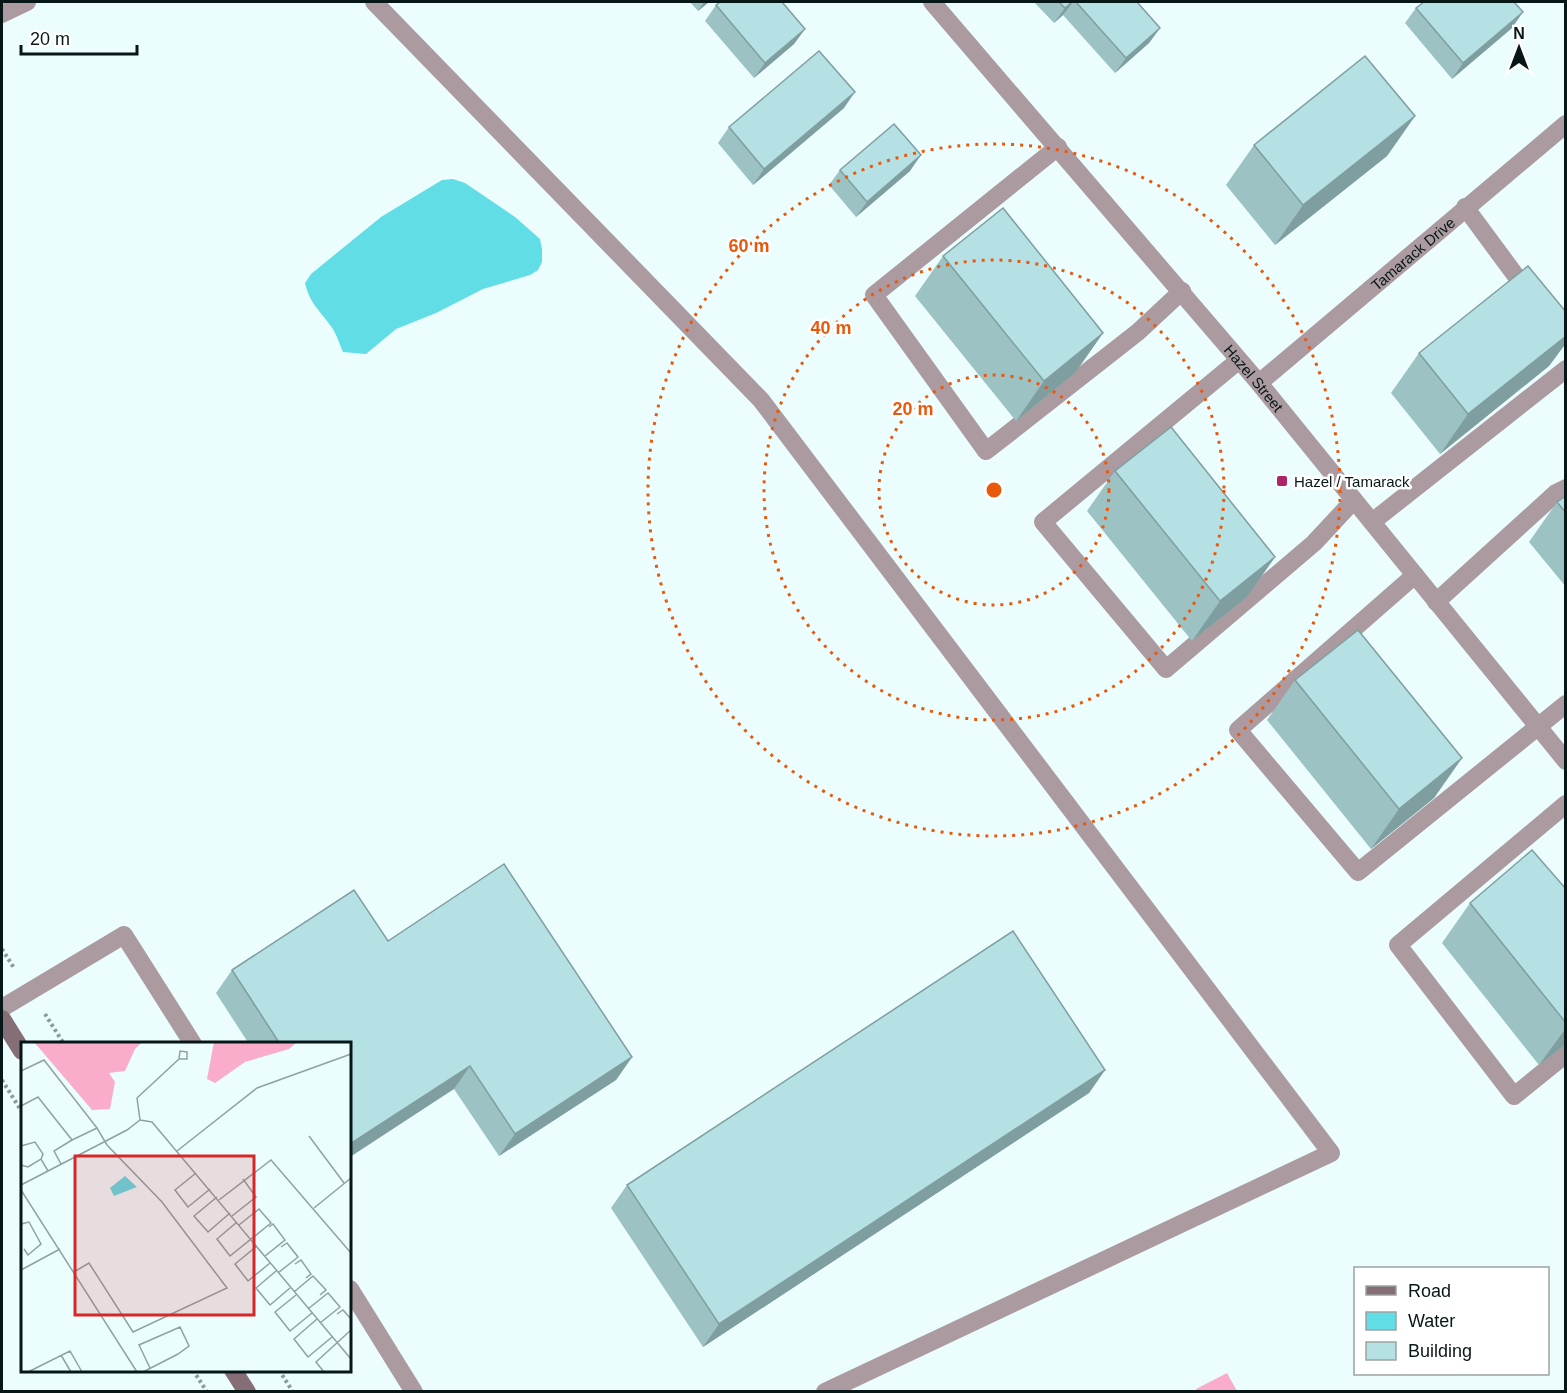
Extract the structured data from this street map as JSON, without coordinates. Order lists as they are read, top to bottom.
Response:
{
  "streets": {
    "street": ["Tamarack Drive", "Hazel Street"]
  },
  "crossings": [
    ["Tamarack Drive", "Hazel Street"]
  ],
  "places": {
    "transit": ["Hazel / Tamarack"]
  },
  "legend": ["Road", "Water", "Building"],
  "scale_bar": "20 m",
  "north": "top",
  "rings": ["60 m", "40 m", "20 m"]
}
